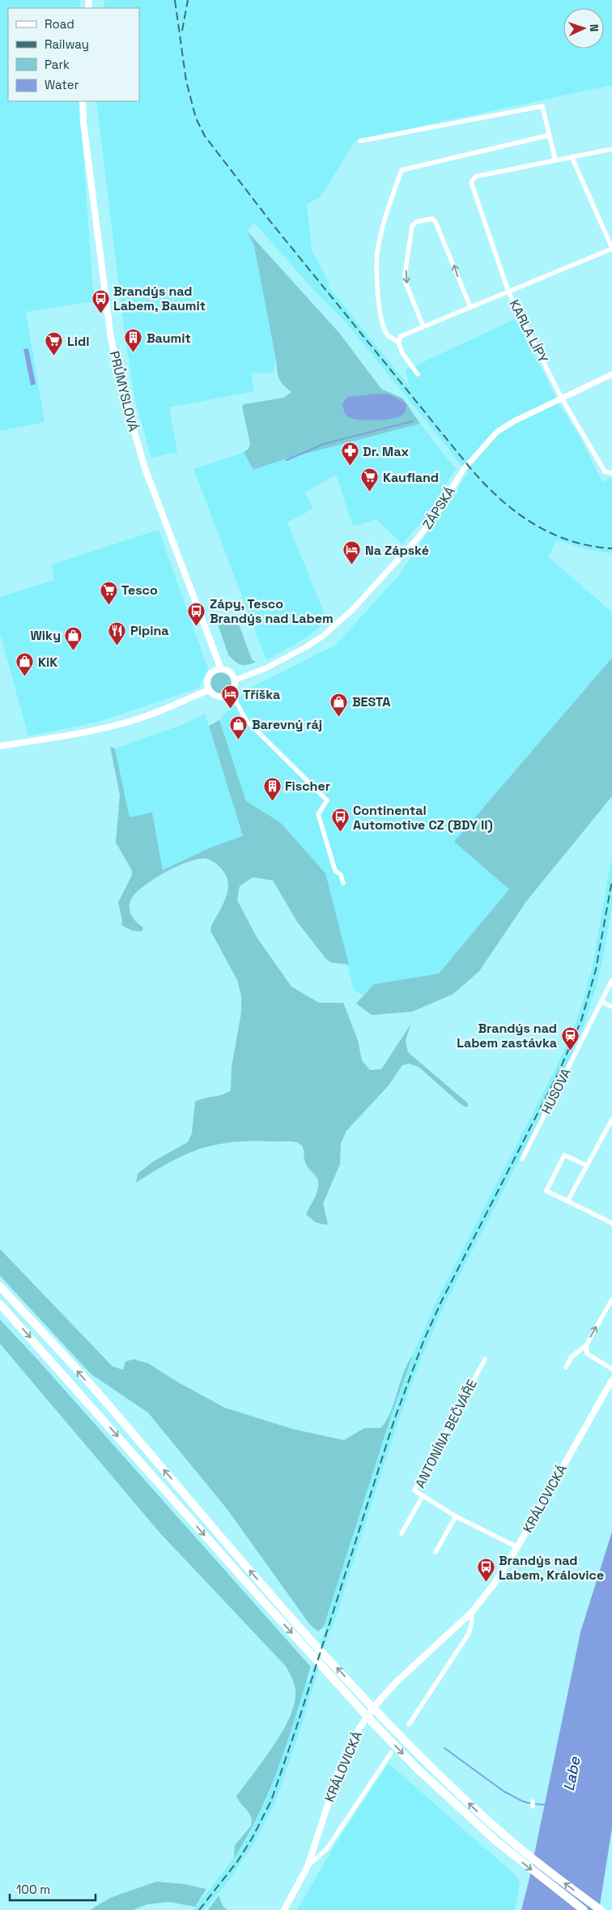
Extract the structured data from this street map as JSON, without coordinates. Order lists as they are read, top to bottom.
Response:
{
  "streets": {
    "main road": ["PRŮMYSLOVÁ", "KRÁLOVICKÁ"],
    "street": [
      "KARLA LÍPY",
      "ZÁPSKÁ",
      "HUSOVA",
      "ANTONÍNA BEČVÁŘE"
    ]
  },
  "crossings": [
    ["KARLA LÍPY", "ZÁPSKÁ"],
    ["PRŮMYSLOVÁ", "ZÁPSKÁ"],
    ["ANTONÍNA BEČVÁŘE", "KRÁLOVICKÁ"]
  ],
  "water": ["Labe"],
  "places": {
    "bus stop": [
      "Brandýs nad Labem, Baumit",
      "Zápy, Tesco Brandýs nad Labem",
      "Continental Automotive CZ (BDY II)",
      "Brandýs nad Labem, Královice"
    ],
    "building": ["Baumit", "Fischer"],
    "supermarket": ["Lidl", "Kaufland", "Tesco"],
    "pharmacy": ["Dr. Max"],
    "hotel": ["Na Zápské", "Tříška"],
    "restaurant": ["Pipina"],
    "shop": [
      "Wiky",
      "KiK",
      "BESTA",
      "Barevný ráj"
    ],
    "station": ["Brandýs nad Labem zastávka"]
  },
  "legend": [
    "Road",
    "Railway",
    "Park",
    "Water"
  ],
  "scale_bar": "100 m",
  "north": "right"
}
